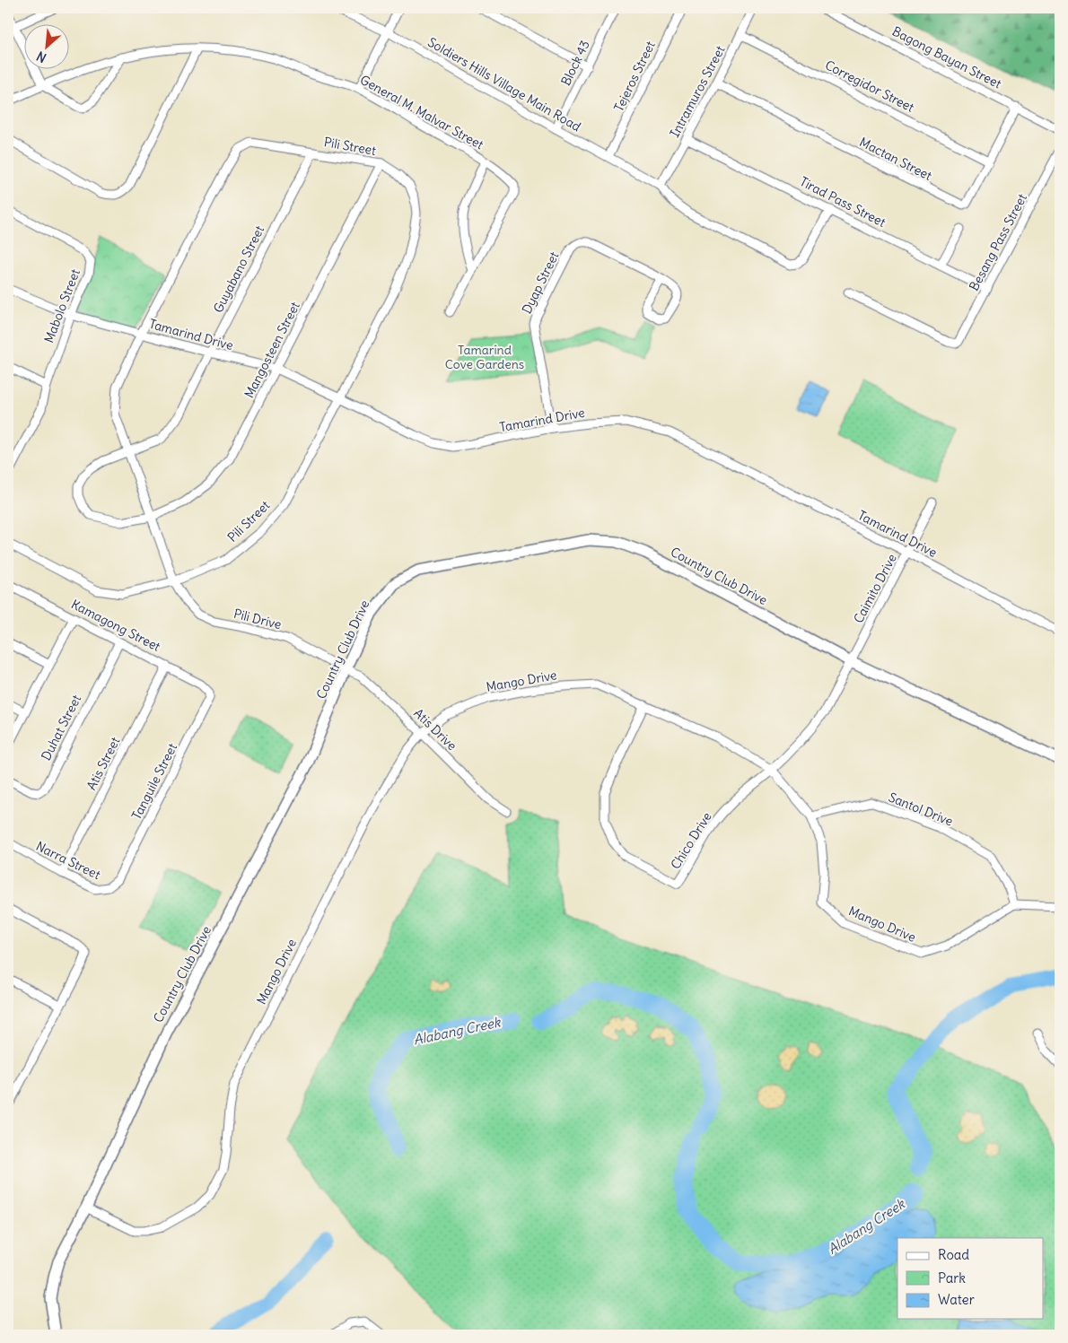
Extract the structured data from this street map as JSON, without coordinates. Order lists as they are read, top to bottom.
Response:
{
  "streets": {
    "street": [
      "Bagong Bayan Street",
      "Block 43",
      "Tejeros Street",
      "Soldiers Hills Village Main Road",
      "Corregidor Street",
      "Intramuros Street",
      "General M. Malvar Street",
      "Pili Street",
      "Mactan Street",
      "Tirad Pass Street",
      "Besang Pass Street",
      "Guyabano Street",
      "Dyap Street",
      "Mabolo Street",
      "Tamarind Drive",
      "Mangosteen Street",
      "Country Club Drive",
      "Caimito Drive",
      "Pili Drive",
      "Kamagong Street",
      "Mango Drive",
      "Duhat Street",
      "Atis Drive",
      "Atis Street",
      "Tanguile Street",
      "Santol Drive",
      "Chico Drive",
      "Narra Street"
    ]
  },
  "crossings": [
    ["Bagong Bayan Street", "Mactan Street"],
    ["Block 43", "Soldiers Hills Village Main Road"],
    ["Tejeros Street", "Soldiers Hills Village Main Road"],
    ["Soldiers Hills Village Main Road", "Intramuros Street"],
    ["Corregidor Street", "Intramuros Street"],
    ["Corregidor Street", "Mactan Street"],
    ["Intramuros Street", "Mactan Street"],
    ["Intramuros Street", "Tirad Pass Street"],
    ["Pili Street", "Guyabano Street"],
    ["Pili Street", "Tamarind Drive"],
    ["Pili Street", "Mangosteen Street"],
    ["Pili Street", "Pili Drive"],
    ["Tirad Pass Street", "Besang Pass Street"],
    ["Guyabano Street", "Tamarind Drive"],
    ["Guyabano Street", "Mangosteen Street"],
    ["Dyap Street", "Tamarind Drive"],
    ["Mabolo Street", "Tamarind Drive"],
    ["Tamarind Drive", "Mangosteen Street"],
    ["Tamarind Drive", "Caimito Drive"],
    ["Country Club Drive", "Caimito Drive"],
    ["Country Club Drive", "Pili Drive"],
    ["Country Club Drive", "Mango Drive"],
    ["Country Club Drive", "Atis Drive"],
    ["Country Club Drive", "Chico Drive"],
    ["Caimito Drive", "Chico Drive"],
    ["Pili Drive", "Atis Drive"],
    ["Kamagong Street", "Duhat Street"],
    ["Kamagong Street", "Atis Street"],
    ["Kamagong Street", "Tanguile Street"],
    ["Mango Drive", "Atis Drive"],
    ["Mango Drive", "Santol Drive"],
    ["Mango Drive", "Chico Drive"],
    ["Atis Street", "Narra Street"],
    ["Tanguile Street", "Narra Street"]
  ],
  "water": ["Alabang Creek"],
  "parks": ["Tamarind Cove Gardens"],
  "legend": ["Road", "Park", "Water"],
  "north": "bottom left"
}
